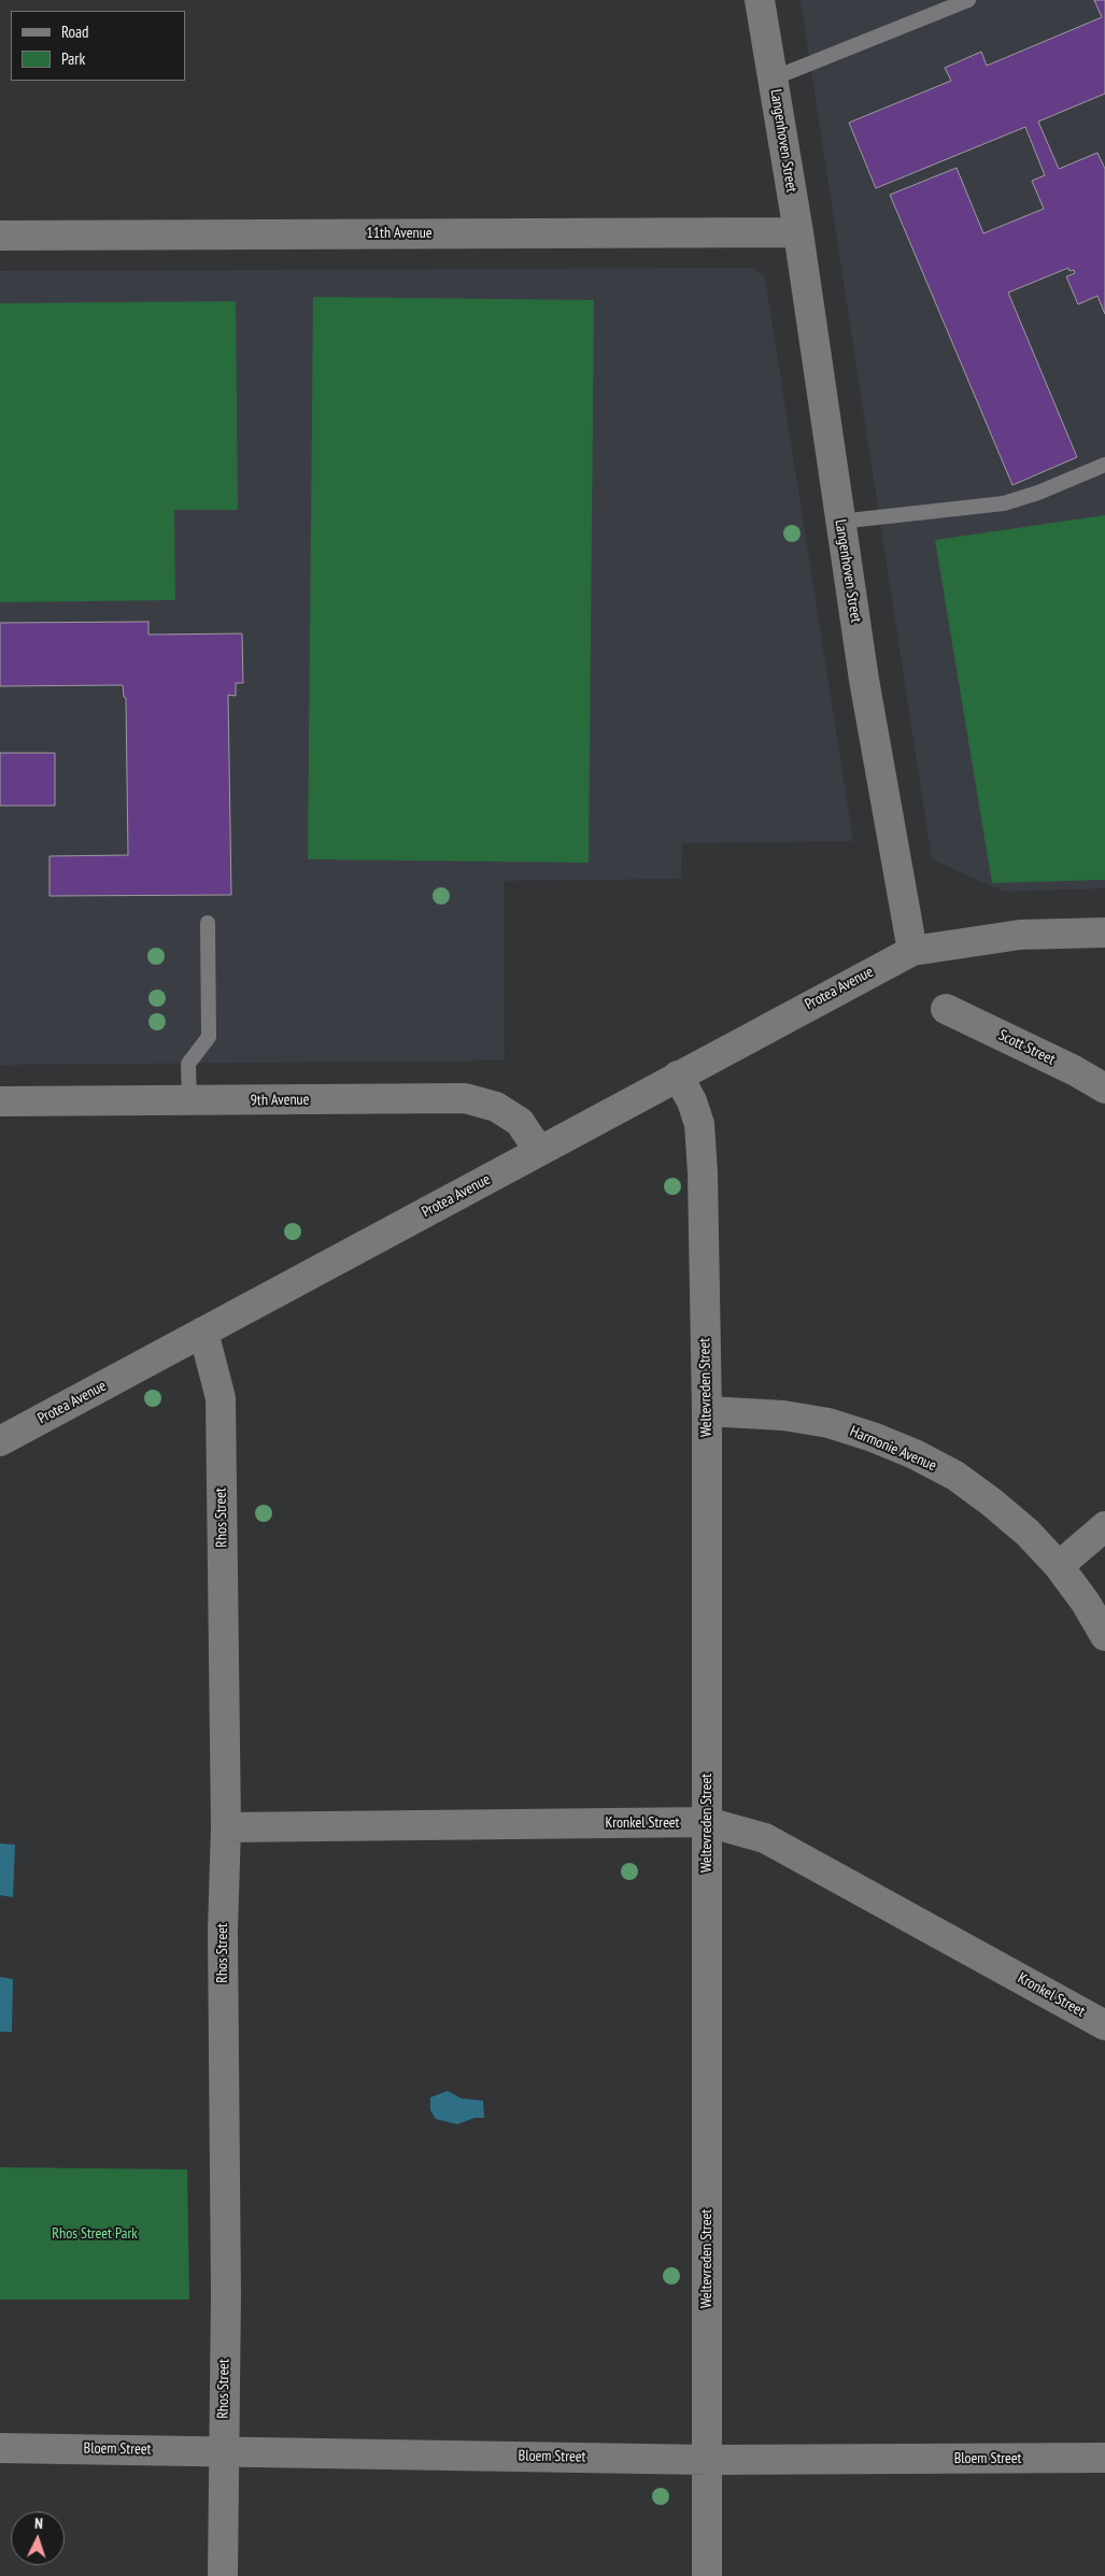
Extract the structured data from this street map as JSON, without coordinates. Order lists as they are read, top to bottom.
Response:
{
  "streets": {
    "street": [
      "Langenhoven Street",
      "11th Avenue",
      "Protea Avenue",
      "Scott Street",
      "9th Avenue",
      "Weltevreden Street",
      "Harmonie Avenue",
      "Rhos Street",
      "Kronkel Street",
      "Bloem Street"
    ]
  },
  "crossings": [
    ["Langenhoven Street", "11th Avenue"],
    ["Langenhoven Street", "Protea Avenue"],
    ["Protea Avenue", "9th Avenue"],
    ["Protea Avenue", "Weltevreden Street"],
    ["Protea Avenue", "Rhos Street"],
    ["Weltevreden Street", "Harmonie Avenue"],
    ["Weltevreden Street", "Kronkel Street"],
    ["Weltevreden Street", "Bloem Street"],
    ["Rhos Street", "Kronkel Street"],
    ["Rhos Street", "Bloem Street"]
  ],
  "parks": ["Rhos Street Park"],
  "legend": ["Road", "Park"],
  "north": "top"
}
